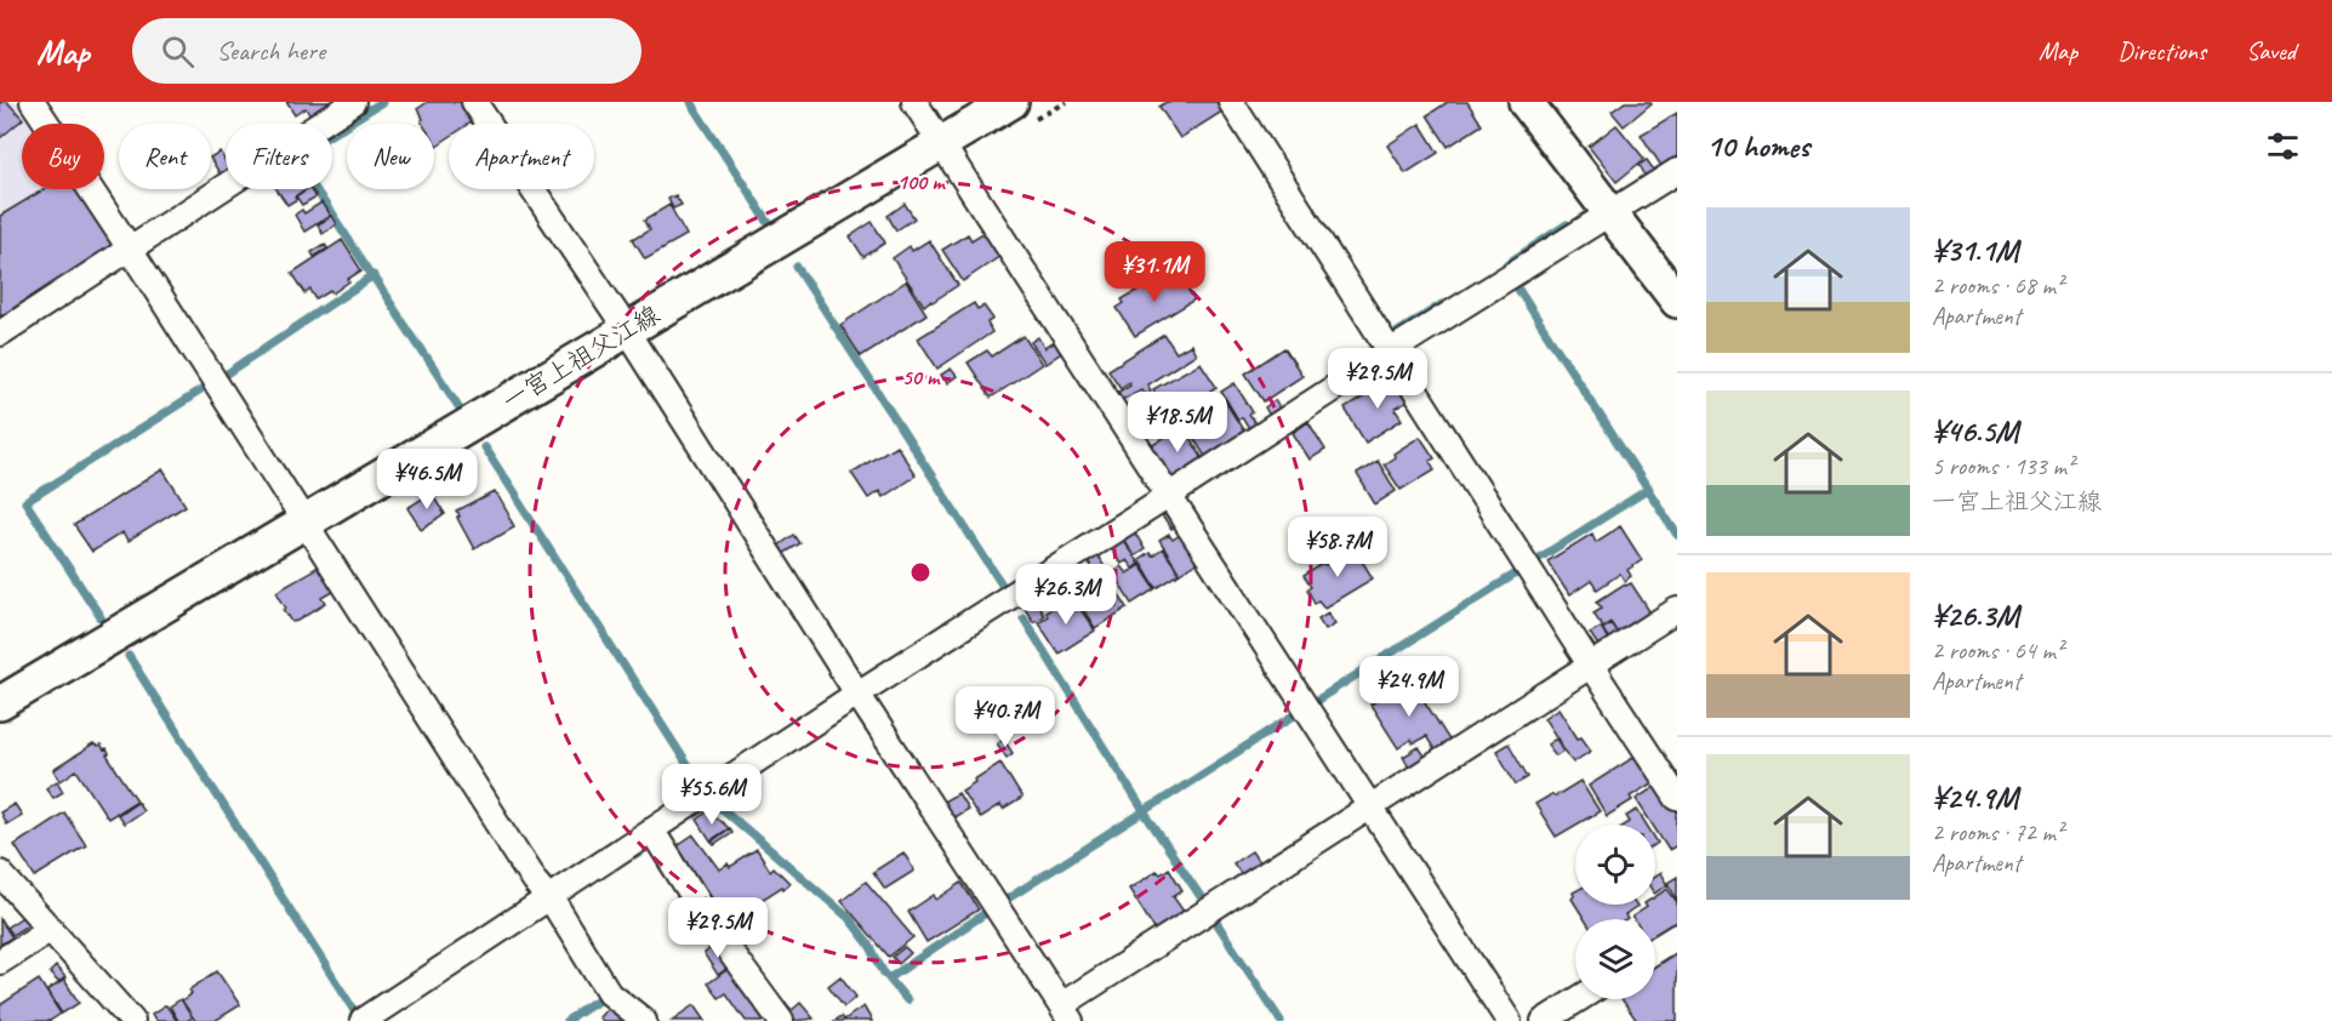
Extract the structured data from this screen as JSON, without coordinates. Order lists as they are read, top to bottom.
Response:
{
  "streets": {
    "main road": ["一宮上祖父江線"]
  },
  "page": {
    "header": "Map",
    "search": "Search here",
    "nav": ["Map", "Directions", "Saved"],
    "heading": "10 homes",
    "chip": [
      "Buy",
      "Rent",
      "Filters",
      "New",
      "Apartment"
    ],
    "list": [
      {
        "name": "¥31.1M",
        "note": "2 rooms · 68 m² · Apartment"
      },
      {
        "name": "¥46.5M",
        "note": "5 rooms · 133 m² · 一宮上祖父江線"
      },
      {
        "name": "¥26.3M",
        "note": "2 rooms · 64 m² · Apartment"
      },
      {
        "name": "¥24.9M",
        "note": "2 rooms · 72 m² · Apartment"
      }
    ],
    "price": [
      "¥31.1M",
      "¥29.5M",
      "¥18.5M",
      "¥46.5M",
      "¥58.7M",
      "¥26.3M",
      "¥24.9M",
      "¥40.7M",
      "¥55.6M",
      "¥29.5M"
    ]
  },
  "rings": ["100 m", "50 m"]
}
